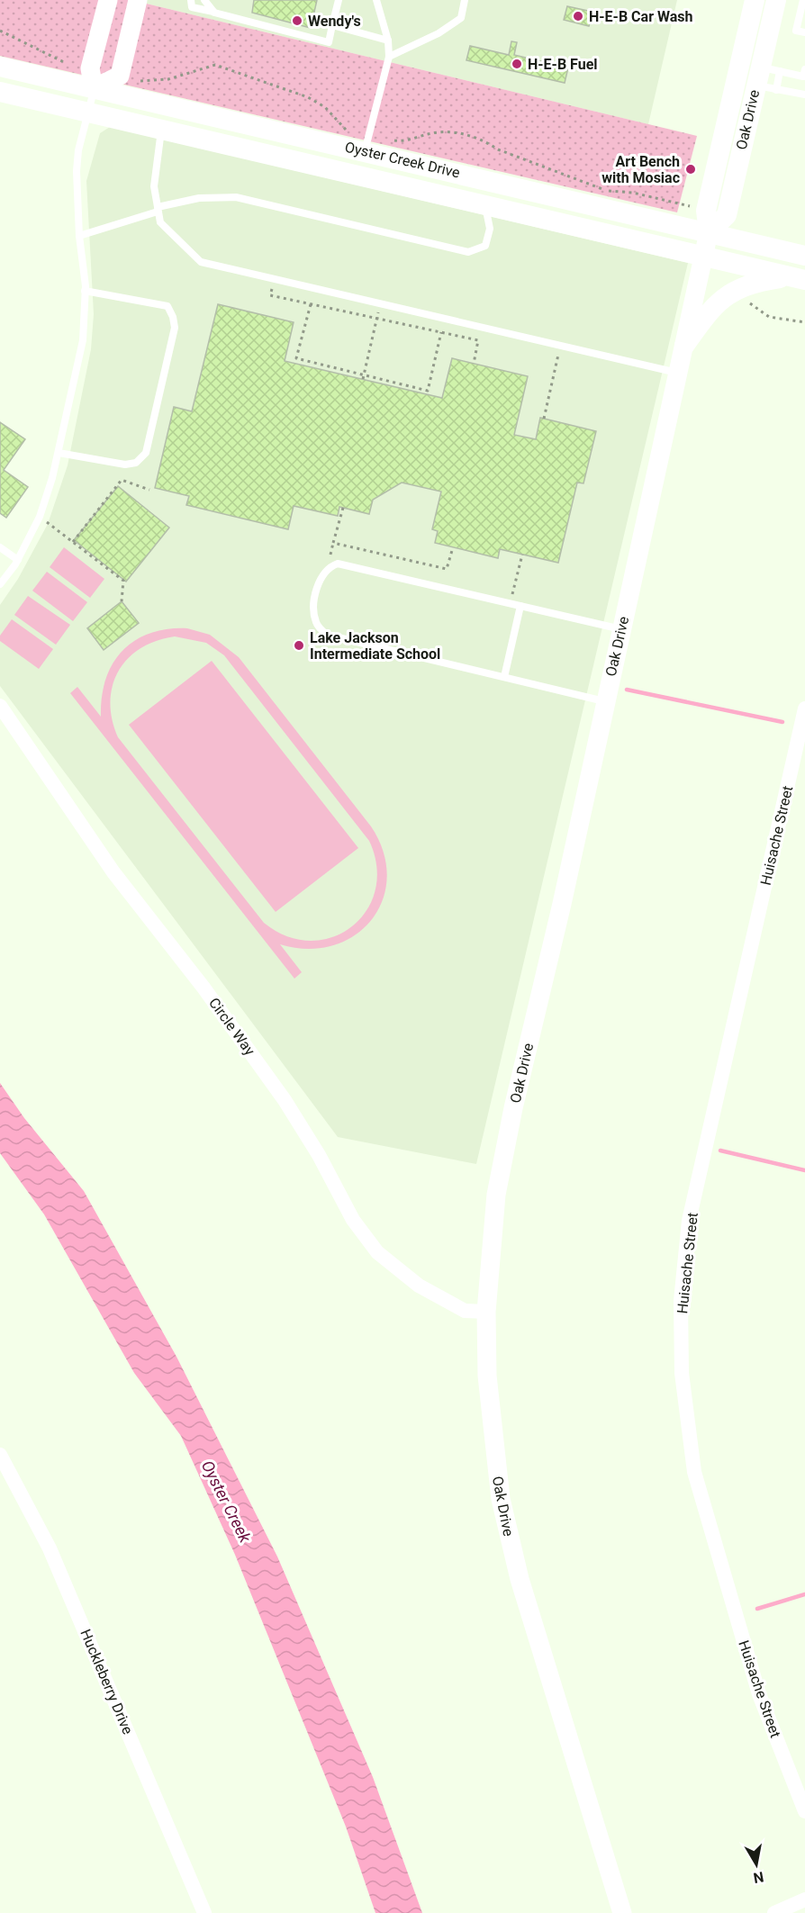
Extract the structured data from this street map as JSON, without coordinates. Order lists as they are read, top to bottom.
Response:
{
  "streets": {
    "main road": ["Oak Drive", "Oyster Creek Drive"],
    "street": ["Huisache Street", "Circle Way", "Huckleberry Drive"]
  },
  "crossings": [
    ["Oak Drive", "Oyster Creek Drive"],
    ["Oak Drive", "Circle Way"]
  ],
  "water": ["Oyster Creek"],
  "places": [
    "H-E-B Car Wash",
    "Wendy's",
    "H-E-B Fuel",
    "Art Bench with Mosiac",
    "Lake Jackson Intermediate School"
  ],
  "north": "bottom"
}
